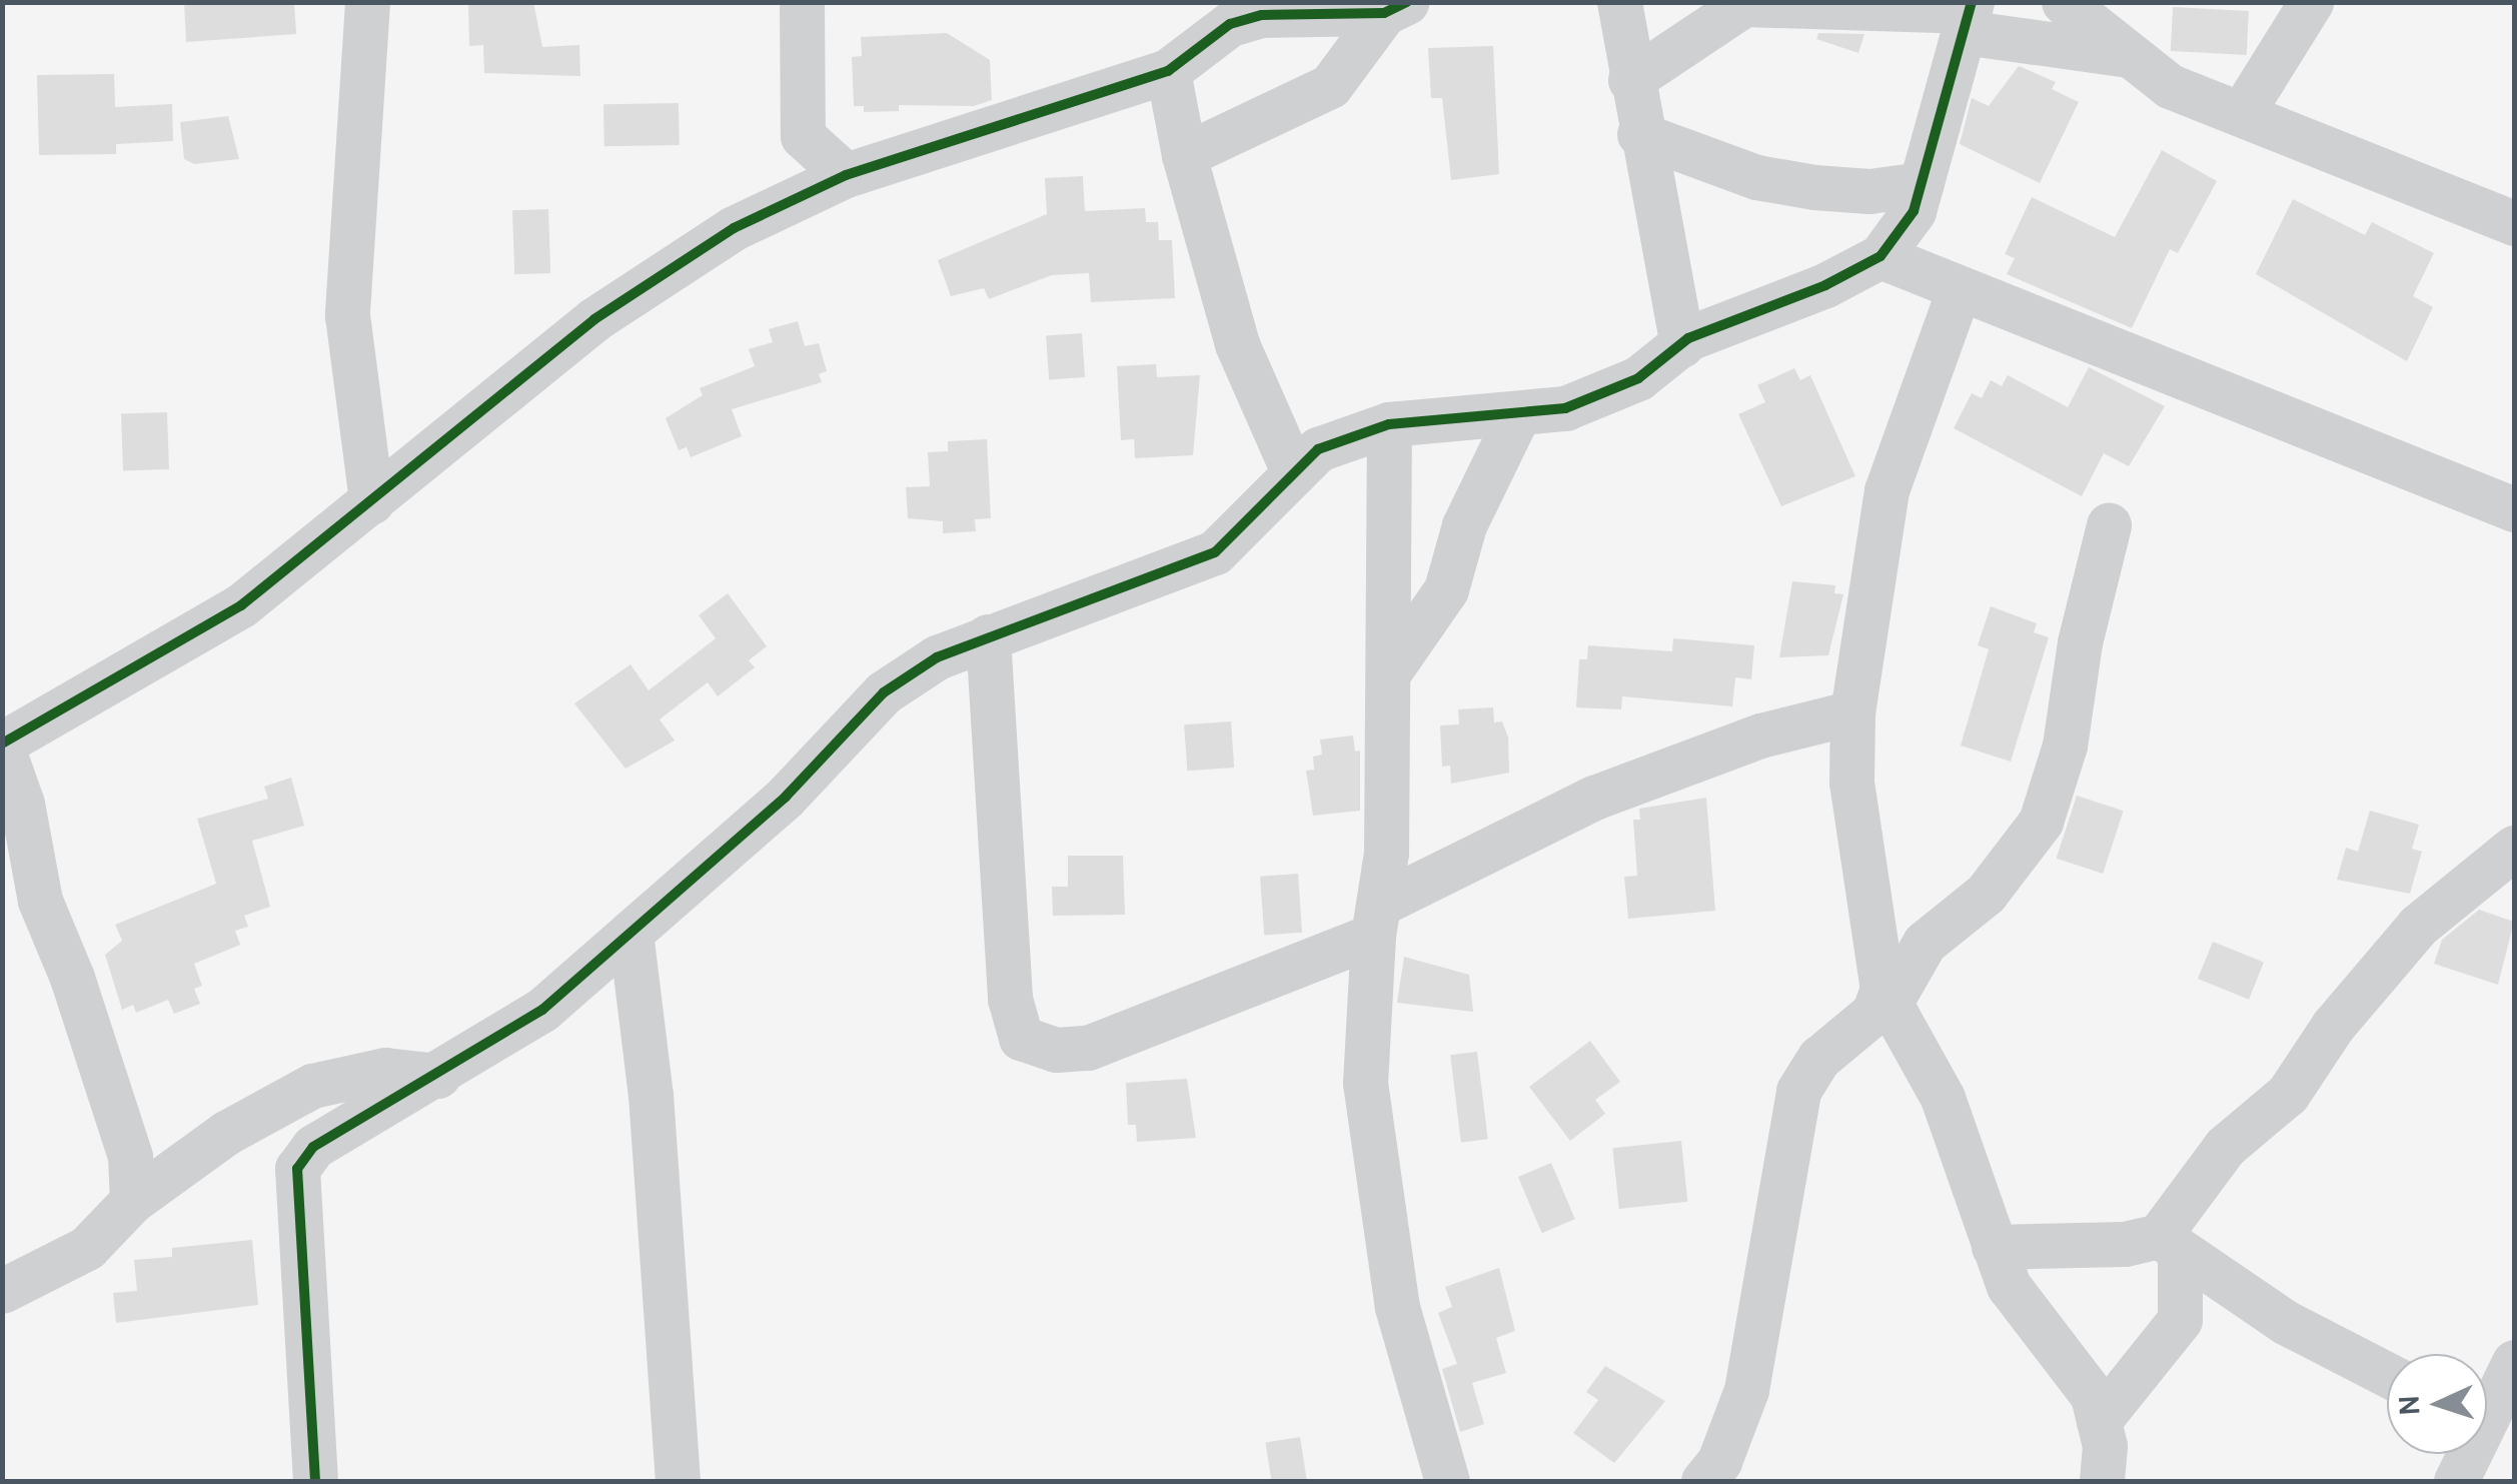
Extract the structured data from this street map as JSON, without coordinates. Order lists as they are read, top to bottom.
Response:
{
  "north": "left"
}
